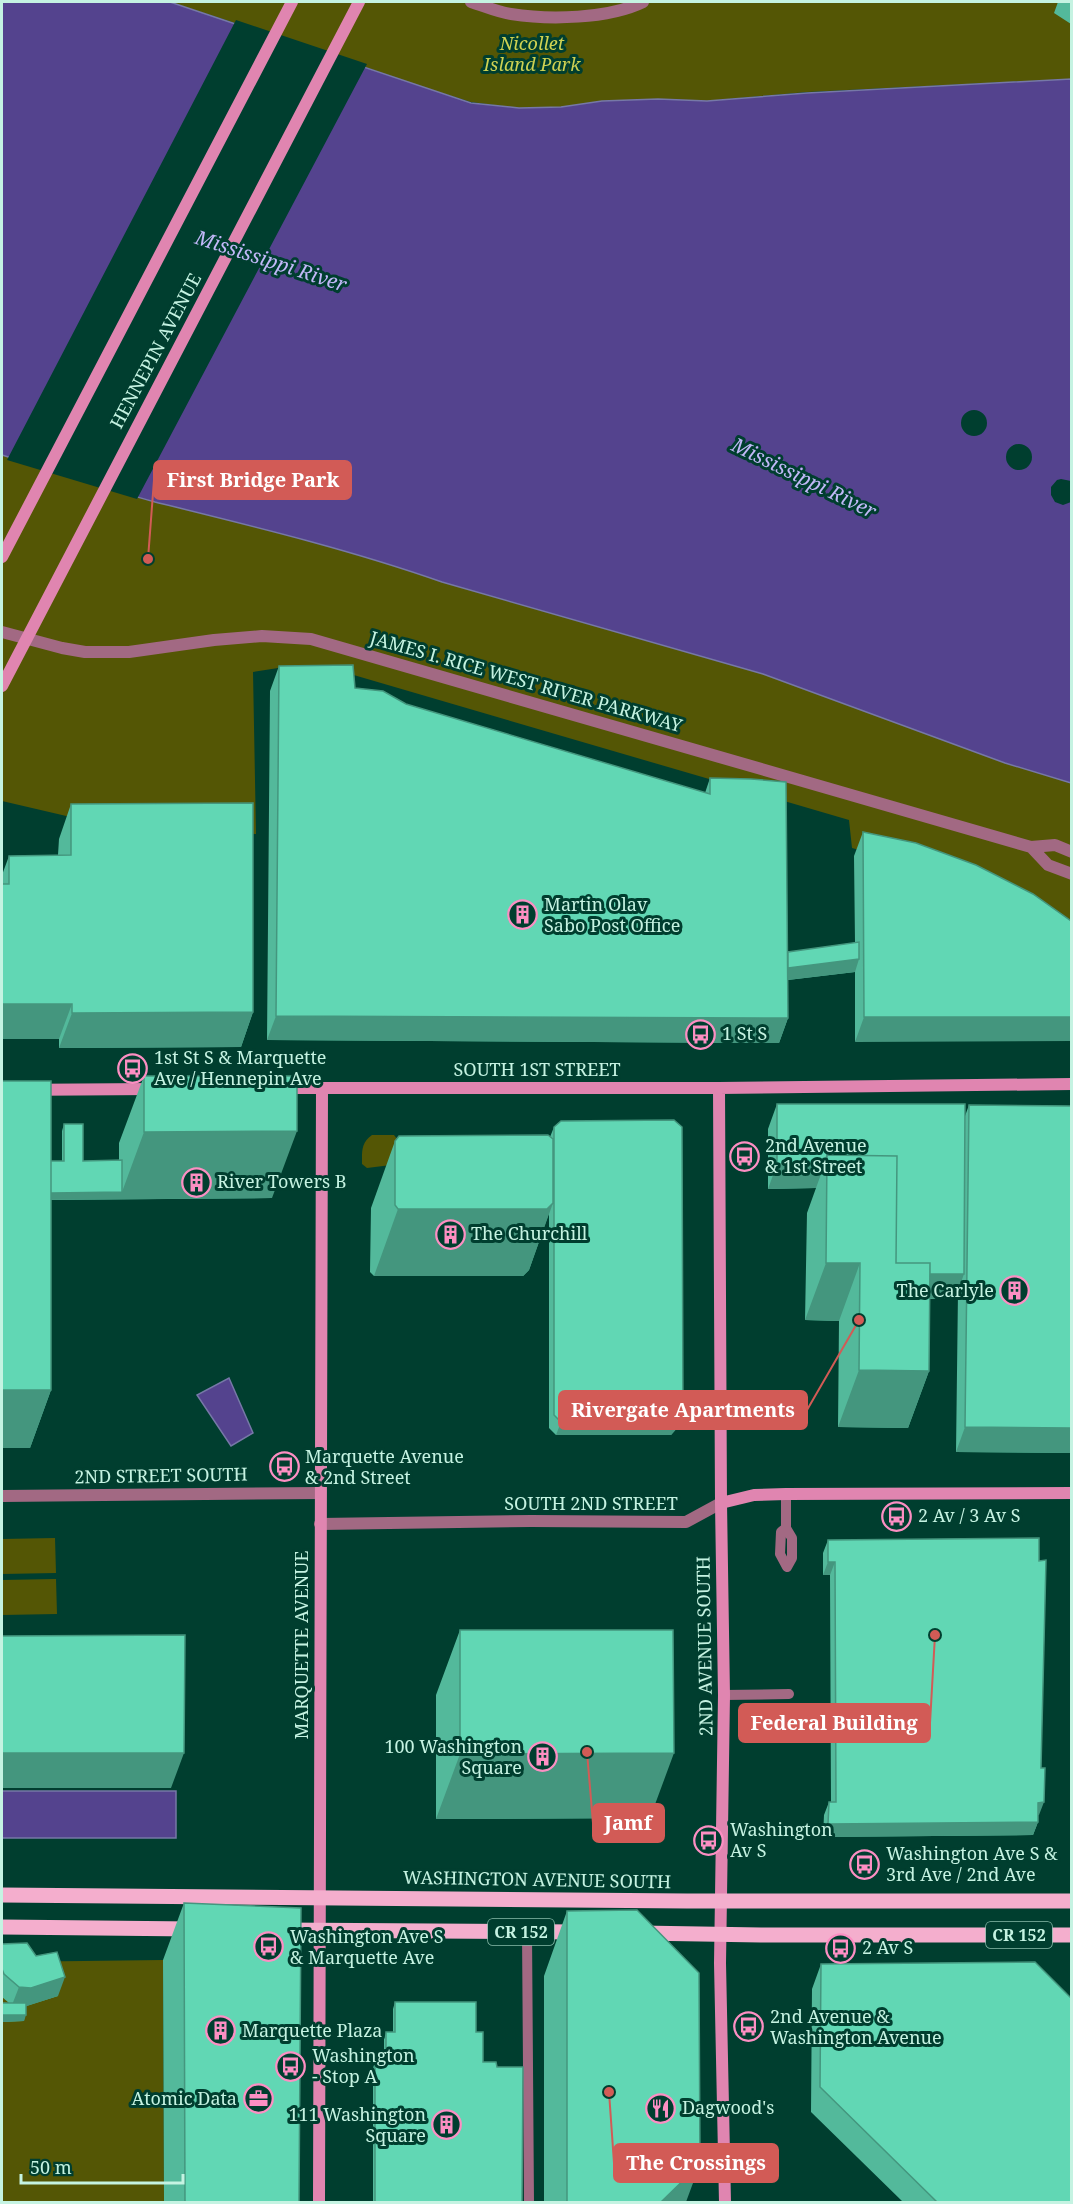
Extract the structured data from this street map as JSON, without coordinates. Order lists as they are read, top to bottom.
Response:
{
  "streets": {
    "main road": ["WASHINGTON AVENUE SOUTH", "CR 152"],
    "street": [
      "HENNEPIN AVENUE",
      "JAMES I. RICE WEST RIVER PARKWAY",
      "SOUTH 1ST STREET",
      "2ND STREET SOUTH",
      "SOUTH 2ND STREET",
      "MARQUETTE AVENUE",
      "2ND AVENUE SOUTH"
    ]
  },
  "crossings": [
    ["SOUTH 1ST STREET", "MARQUETTE AVENUE"],
    ["SOUTH 1ST STREET", "2ND AVENUE SOUTH"],
    ["2ND STREET SOUTH", "MARQUETTE AVENUE"],
    ["SOUTH 2ND STREET", "MARQUETTE AVENUE"],
    ["SOUTH 2ND STREET", "2ND AVENUE SOUTH"],
    ["MARQUETTE AVENUE", "WASHINGTON AVENUE SOUTH"],
    ["MARQUETTE AVENUE", "CR 152"],
    ["2ND AVENUE SOUTH", "WASHINGTON AVENUE SOUTH"],
    ["2ND AVENUE SOUTH", "CR 152"]
  ],
  "water": ["Mississippi River"],
  "parks": ["Nicollet Island Park"],
  "places": {
    "other": [
      "First Bridge Park",
      "Rivergate Apartments",
      "Federal Building",
      "Jamf",
      "The Crossings"
    ],
    "building": [
      "Martin Olav Sabo Post Office",
      "River Towers B",
      "The Churchill",
      "The Carlyle",
      "100 Washington Square",
      "Marquette Plaza",
      "111 Washington Square"
    ],
    "bus stop": [
      "1 St S",
      "1st St S & Marquette Ave / Hennepin Ave",
      "2nd Avenue & 1st Street",
      "Marquette Avenue & 2nd Street",
      "2 Av / 3 Av S",
      "Washington Av S",
      "Washington Ave S & 3rd Ave / 2nd Ave",
      "Washington Ave S & Marquette Ave",
      "2 Av S",
      "2nd Avenue & Washington Avenue",
      "Washington - Stop A"
    ],
    "office": ["Atomic Data"],
    "restaurant": ["Dagwood's"]
  },
  "scale_bar": "50 m"
}
